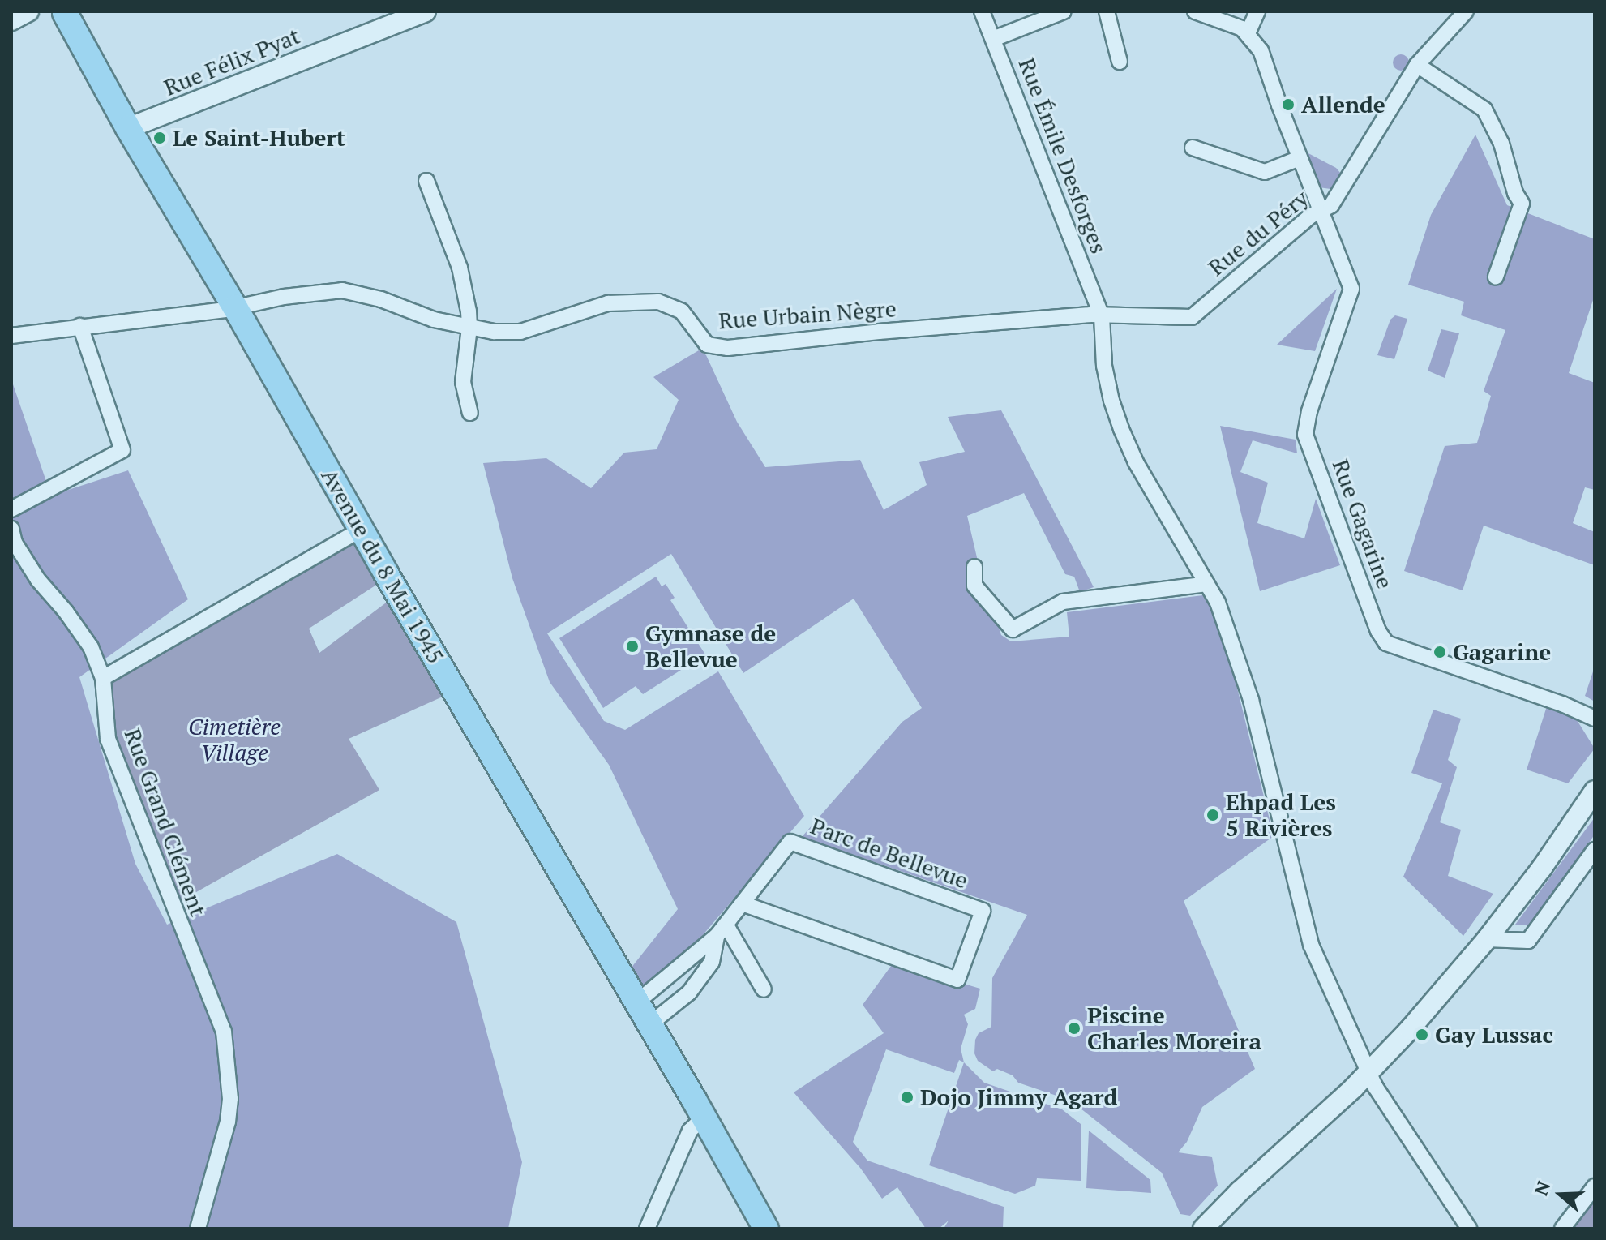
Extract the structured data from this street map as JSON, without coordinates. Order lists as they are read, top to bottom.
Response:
{
  "streets": {
    "main road": ["Avenue du 8 Mai 1945"],
    "street": [
      "Rue Félix Pyat",
      "Rue Émile Desforges",
      "Rue du Péry",
      "Rue Urbain Nègre",
      "Rue Gagarine",
      "Rue Grand Clément",
      "Parc de Bellevue"
    ]
  },
  "crossings": [
    ["Rue Félix Pyat", "Avenue du 8 Mai 1945"],
    ["Rue Émile Desforges", "Rue du Péry"],
    ["Rue Émile Desforges", "Rue Urbain Nègre"],
    ["Rue du Péry", "Rue Urbain Nègre"],
    ["Rue du Péry", "Rue Gagarine"],
    ["Rue Urbain Nègre", "Avenue du 8 Mai 1945"],
    ["Avenue du 8 Mai 1945", "Parc de Bellevue"]
  ],
  "parks": ["Cimetière Village"],
  "places": [
    "Allende",
    "Le Saint-Hubert",
    "Gymnase de Bellevue",
    "Gagarine",
    "Ehpad Les 5 Rivières",
    "Piscine Charles Moreira",
    "Gay Lussac",
    "Dojo Jimmy Agard"
  ],
  "north": "left"
}
